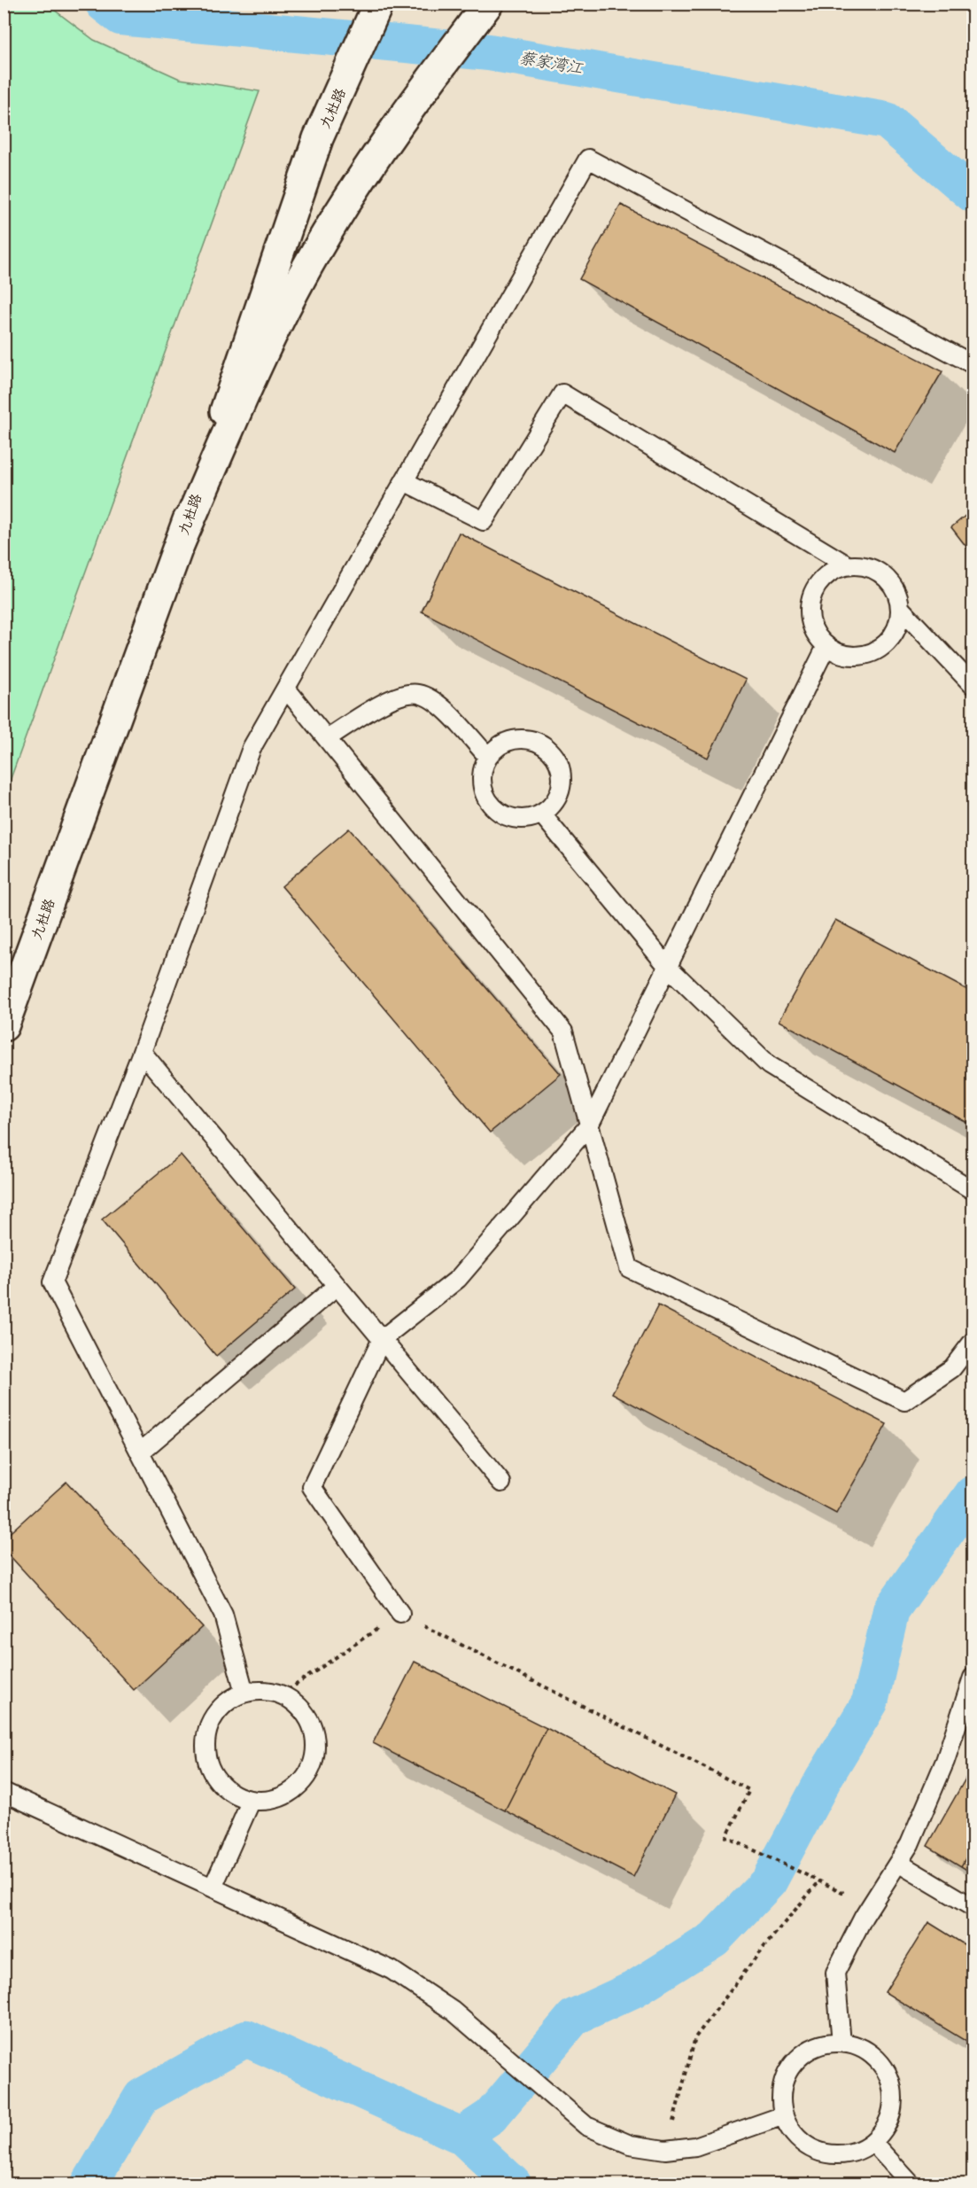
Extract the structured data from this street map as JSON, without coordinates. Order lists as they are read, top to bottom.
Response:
{
  "streets": {
    "main road": ["九杜路"]
  },
  "water": ["蔡家湾江"]
}
